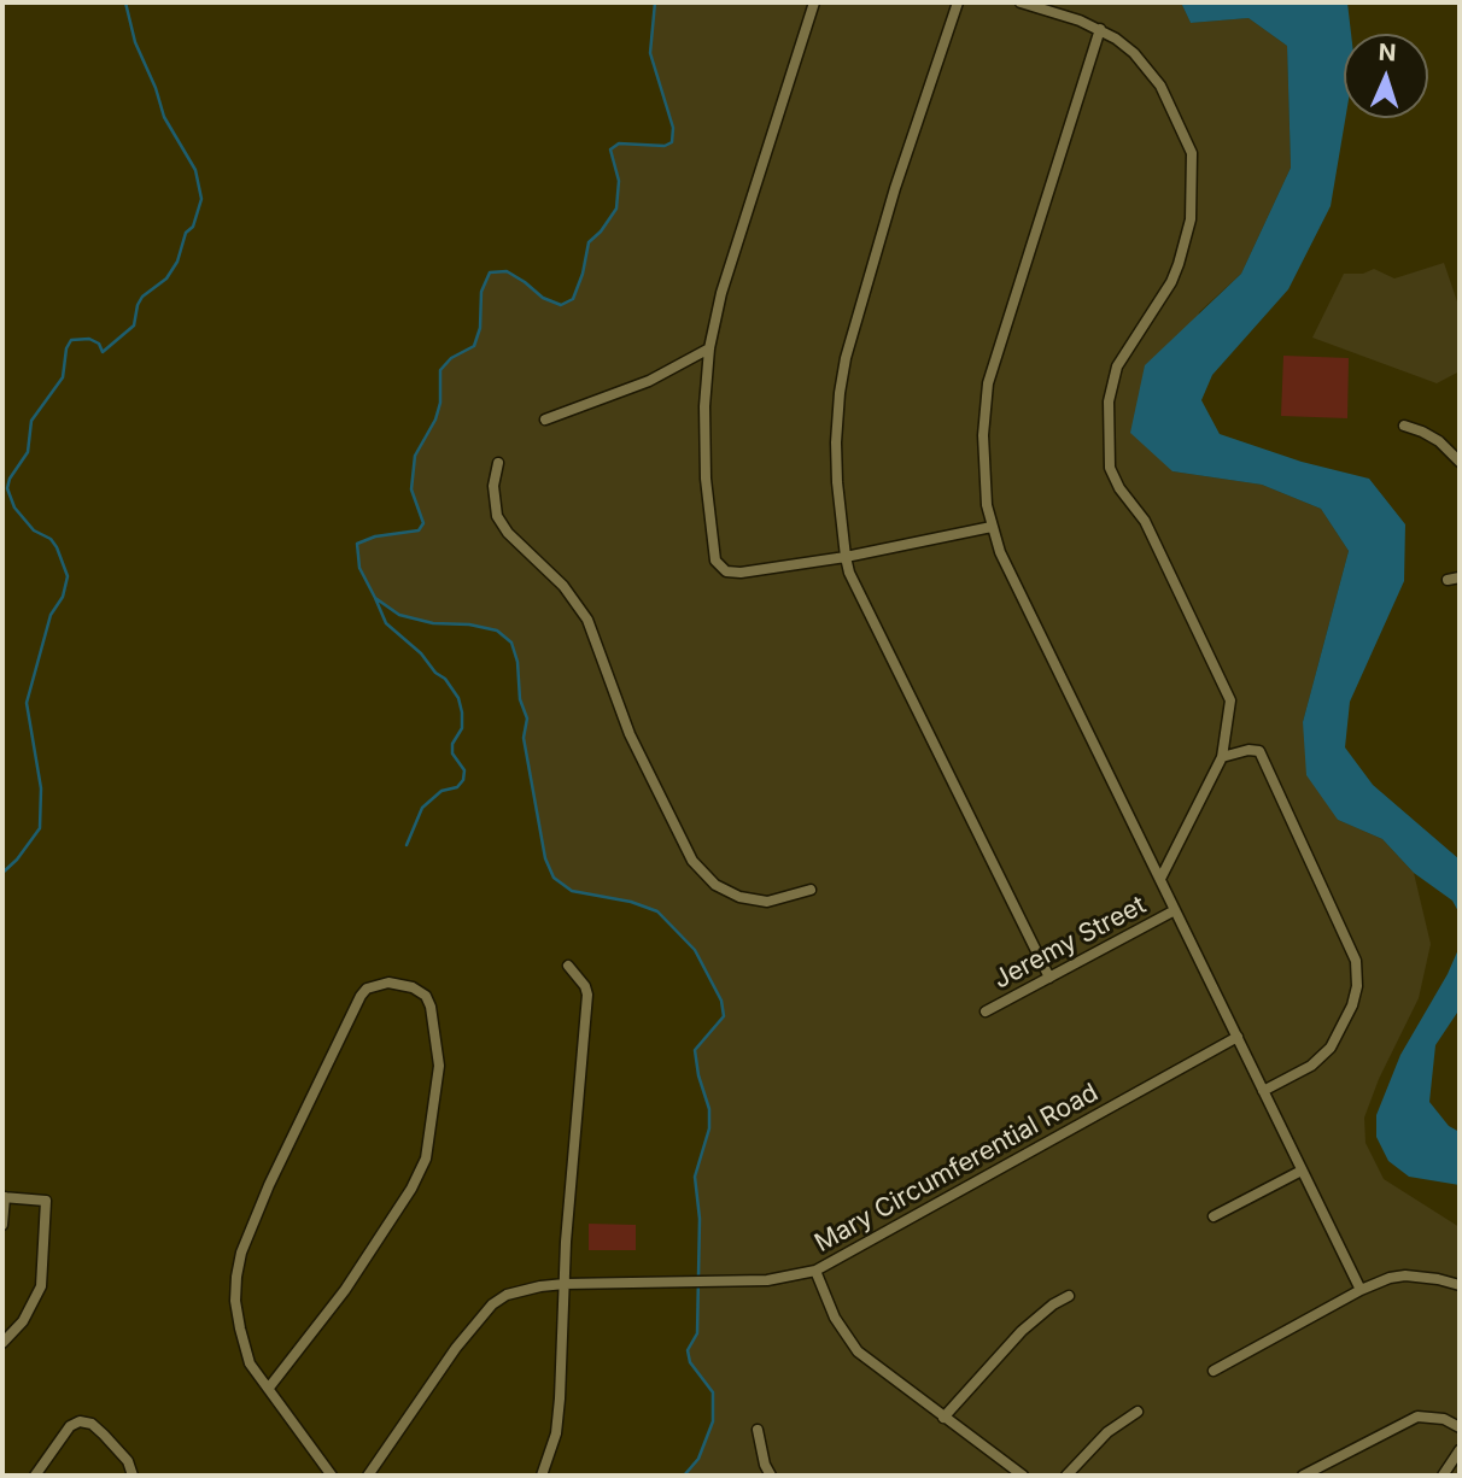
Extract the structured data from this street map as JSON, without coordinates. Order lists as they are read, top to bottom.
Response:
{
  "streets": {
    "street": ["Jeremy Street", "Mary Circumferential Road"]
  },
  "north": "top"
}
